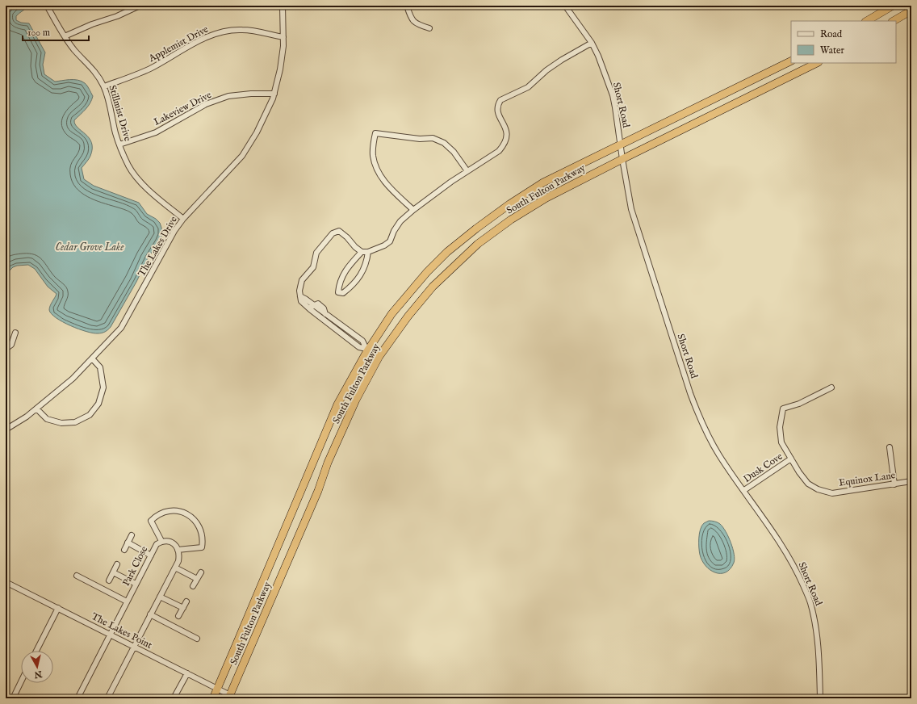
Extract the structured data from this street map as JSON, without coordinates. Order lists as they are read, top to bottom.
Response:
{
  "streets": {
    "highway": ["South Fulton Parkway"],
    "street": [
      "Applemist Drive",
      "Short Road",
      "Lakeview Drive",
      "Stillmist Drive",
      "The Lakes Drive",
      "Dusk Cove",
      "Equinox Lane",
      "Park Close",
      "The Lakes Point"
    ]
  },
  "crossings": [
    ["Applemist Drive", "Stillmist Drive"],
    ["Applemist Drive", "The Lakes Drive"],
    ["Short Road", "South Fulton Parkway"],
    ["Short Road", "Dusk Cove"],
    ["Lakeview Drive", "Stillmist Drive"],
    ["Lakeview Drive", "The Lakes Drive"],
    ["Stillmist Drive", "The Lakes Drive"],
    ["South Fulton Parkway", "The Lakes Point"],
    ["Dusk Cove", "Equinox Lane"],
    ["Park Close", "The Lakes Point"]
  ],
  "water": ["Cedar Grove Lake"],
  "legend": ["Road", "Water"],
  "scale_bar": "100 m",
  "north": "bottom"
}
